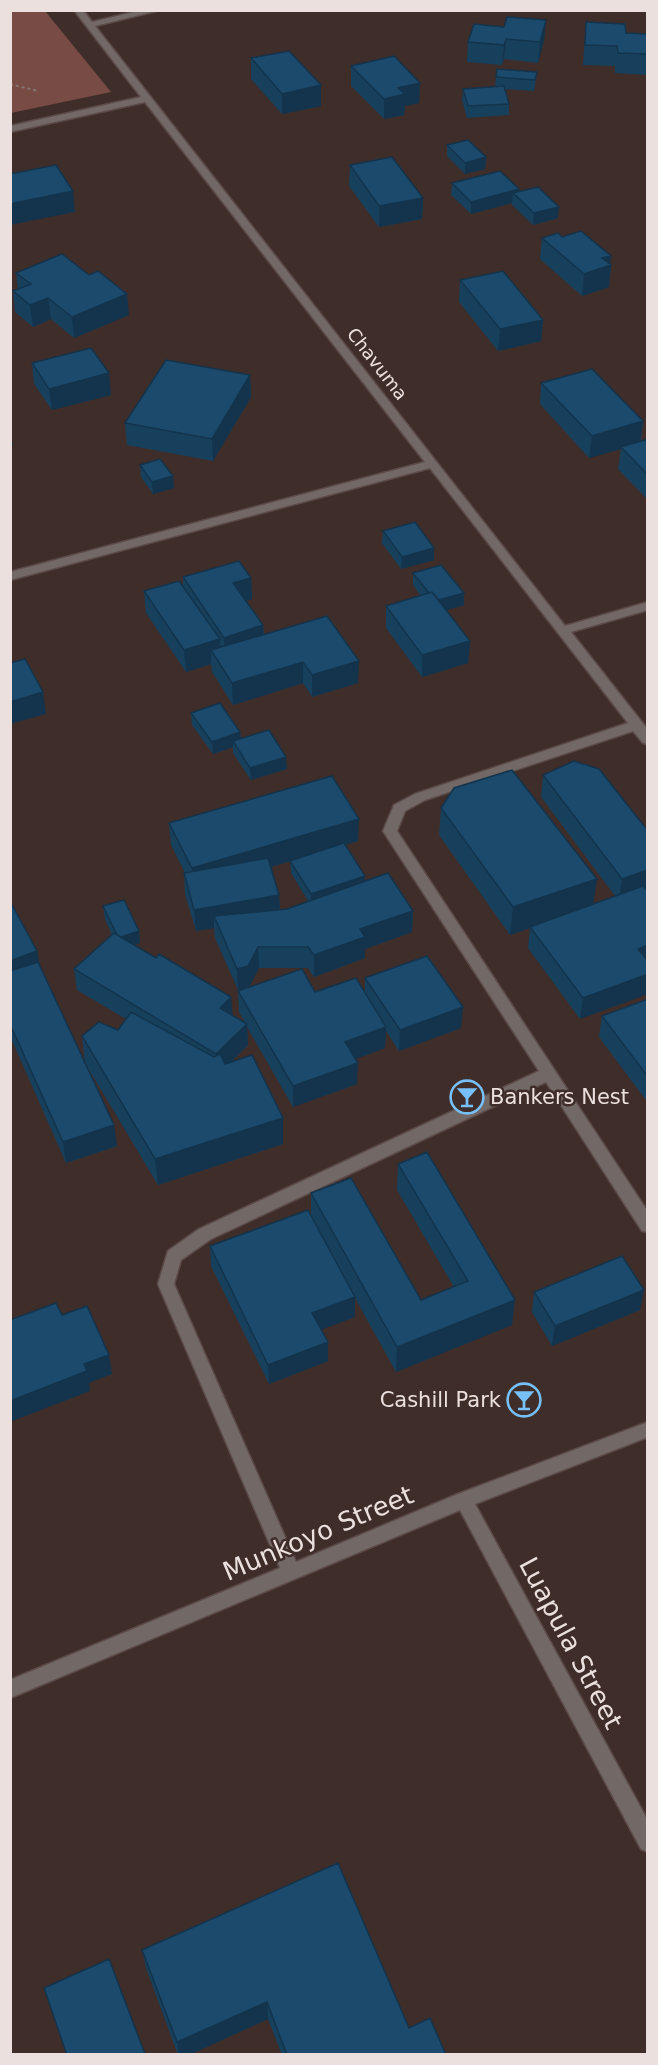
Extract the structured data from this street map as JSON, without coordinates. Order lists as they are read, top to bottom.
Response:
{
  "streets": {
    "street": ["Chavuma", "Munkoyo Street", "Luapula Street"]
  },
  "crossings": [
    ["Munkoyo Street", "Luapula Street"]
  ],
  "places": {
    "bar": ["Bankers Nest", "Cashill Park"]
  }
}
